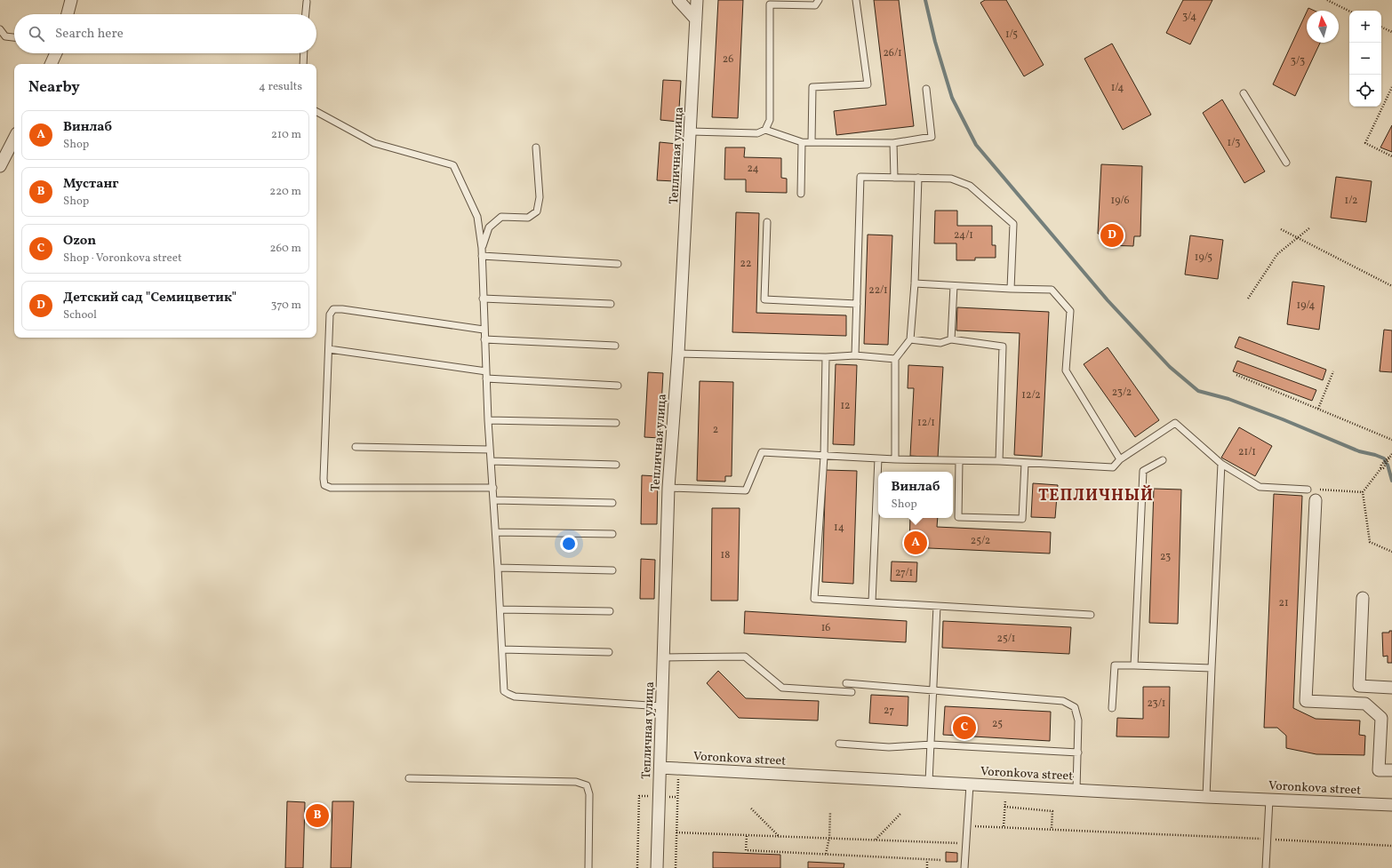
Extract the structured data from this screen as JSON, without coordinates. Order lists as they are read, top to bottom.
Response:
{
  "streets": {
    "street": ["Тепличная улица", "Voronkova street"]
  },
  "crossings": [
    ["Тепличная улица", "Voronkova street"]
  ],
  "districts": ["ТЕПЛИЧНЫЙ"],
  "house_numbers": [
    "3/4",
    "1/5",
    "26/1",
    "26",
    "3/3",
    "1/4",
    "1/3",
    "24",
    "19/6",
    "1/2",
    "24/1",
    "19/5",
    "22",
    "22/1",
    "19/4",
    "23/2",
    "12/2",
    "12",
    "12/1",
    "2",
    "21/1",
    "14",
    "25/2",
    "18",
    "23",
    "27/1",
    "21",
    "16",
    "25/1",
    "23/1",
    "27",
    "25"
  ],
  "north": "top",
  "page": {
    "map_buttons": ["+", "−"],
    "search": "Search here",
    "heading": ["Nearby", "4 results"],
    "list": [
      {
        "mark": "A",
        "name": "Винлаб",
        "note": "Shop",
        "value": "210 m"
      },
      {
        "mark": "B",
        "name": "Мустанг",
        "note": "Shop",
        "value": "220 m"
      },
      {
        "mark": "C",
        "name": "Ozon",
        "note": "Shop · Voronkova street",
        "value": "260 m"
      },
      {
        "mark": "D",
        "name": "Детский сад \"Семицветик\"",
        "note": "School",
        "value": "370 m"
      }
    ],
    "pins": [
      "D",
      "A",
      "C",
      "B"
    ],
    "popup": ["Винлаб", "Shop"]
  }
}
